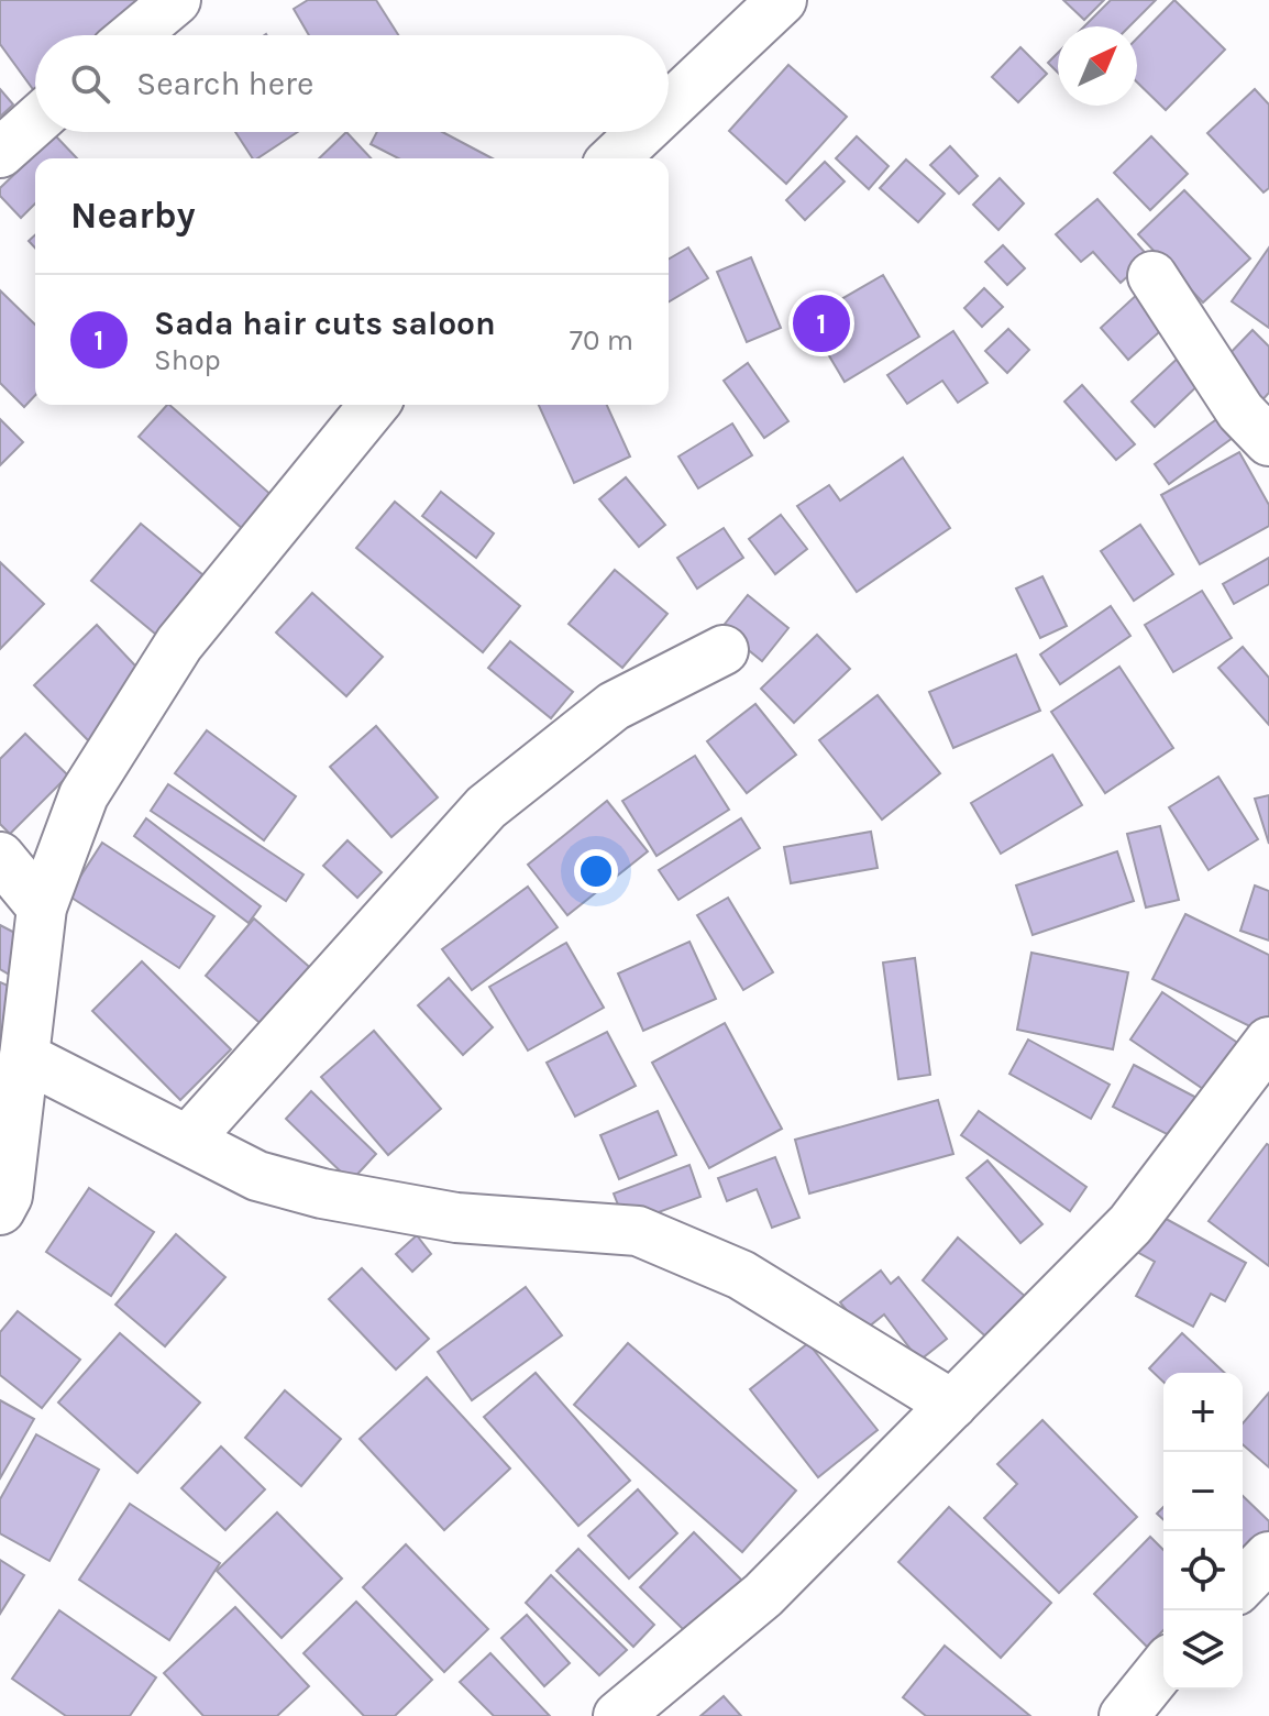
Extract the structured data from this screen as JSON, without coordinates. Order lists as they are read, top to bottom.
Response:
{
  "north": "top right",
  "page": {
    "search": "Search here",
    "heading": "Nearby",
    "list": [
      {
        "mark": "1",
        "name": "Sada hair cuts saloon",
        "note": "Shop",
        "value": "70 m"
      }
    ],
    "pins": "1",
    "map_buttons": ["+", "−"]
  }
}
